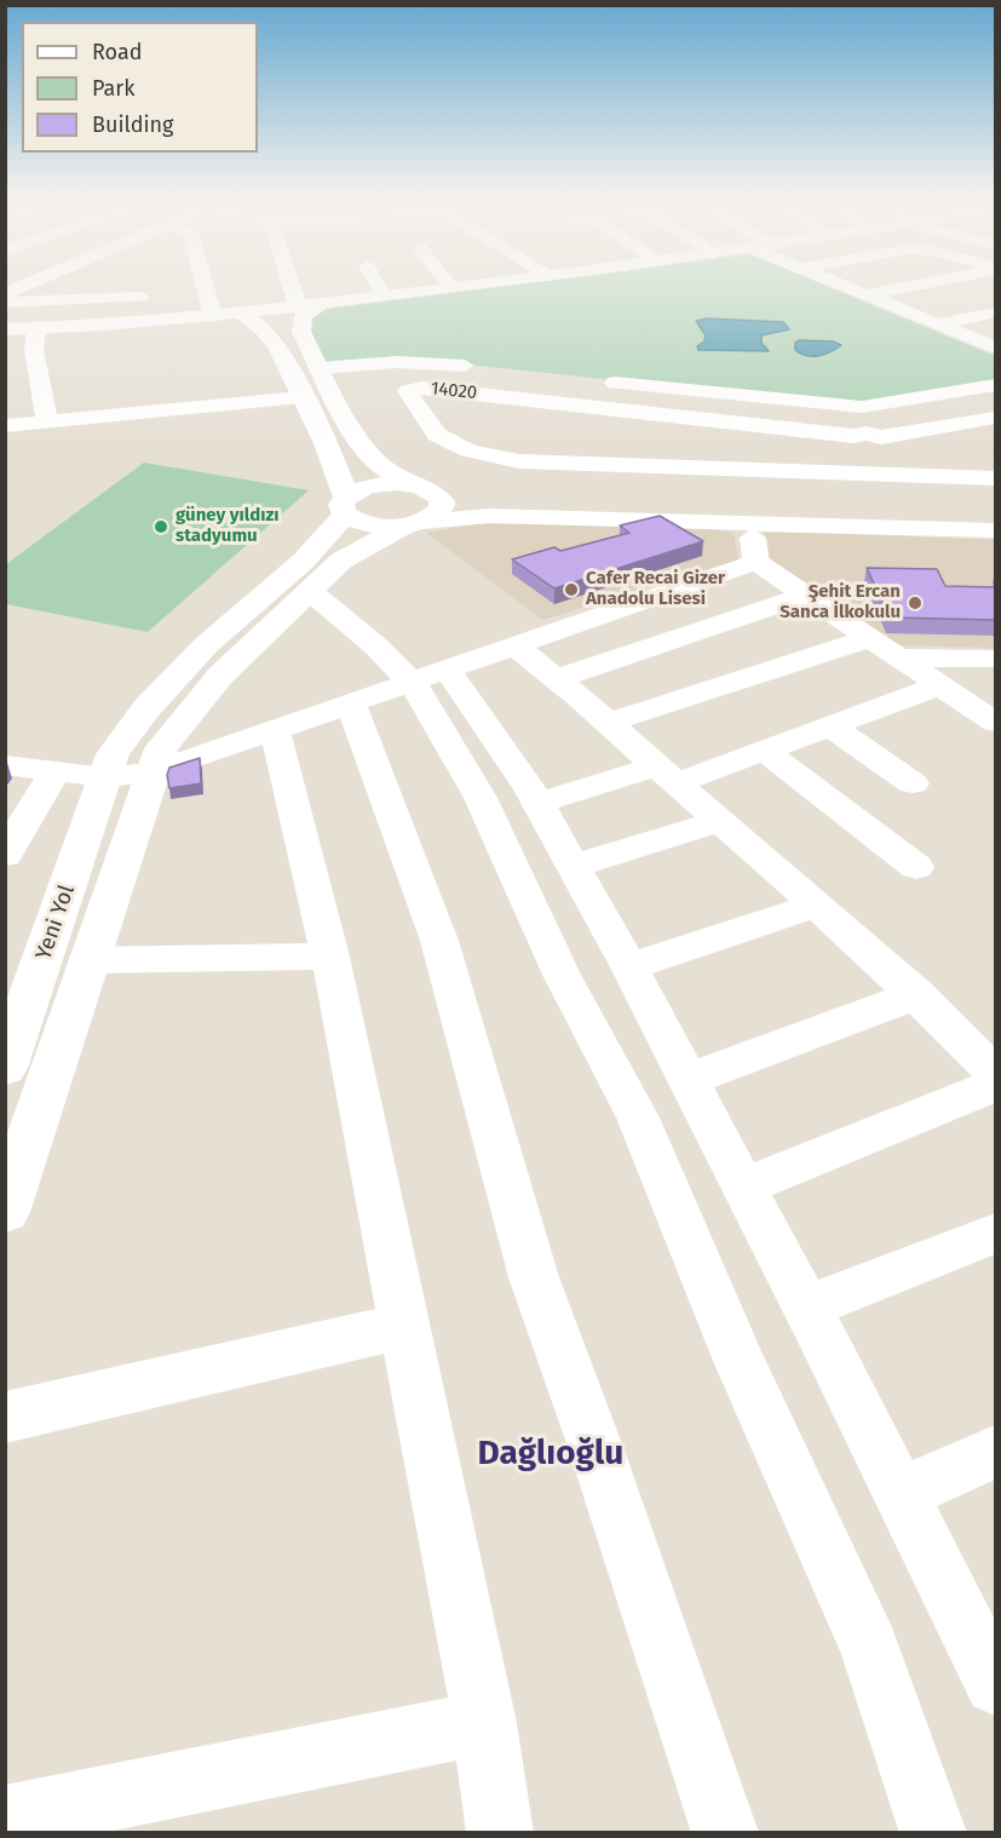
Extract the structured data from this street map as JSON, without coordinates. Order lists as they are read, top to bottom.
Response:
{
  "streets": {
    "main road": ["Yeni Yol"],
    "street": ["14020"]
  },
  "districts": ["Dağlıoğlu"],
  "places": ["güney yıldızı stadyumu", "Cafer Recai Gizer Anadolu Lisesi", "Şehit Ercan Sanca İlkokulu"],
  "legend": ["Road", "Park", "Building"]
}
